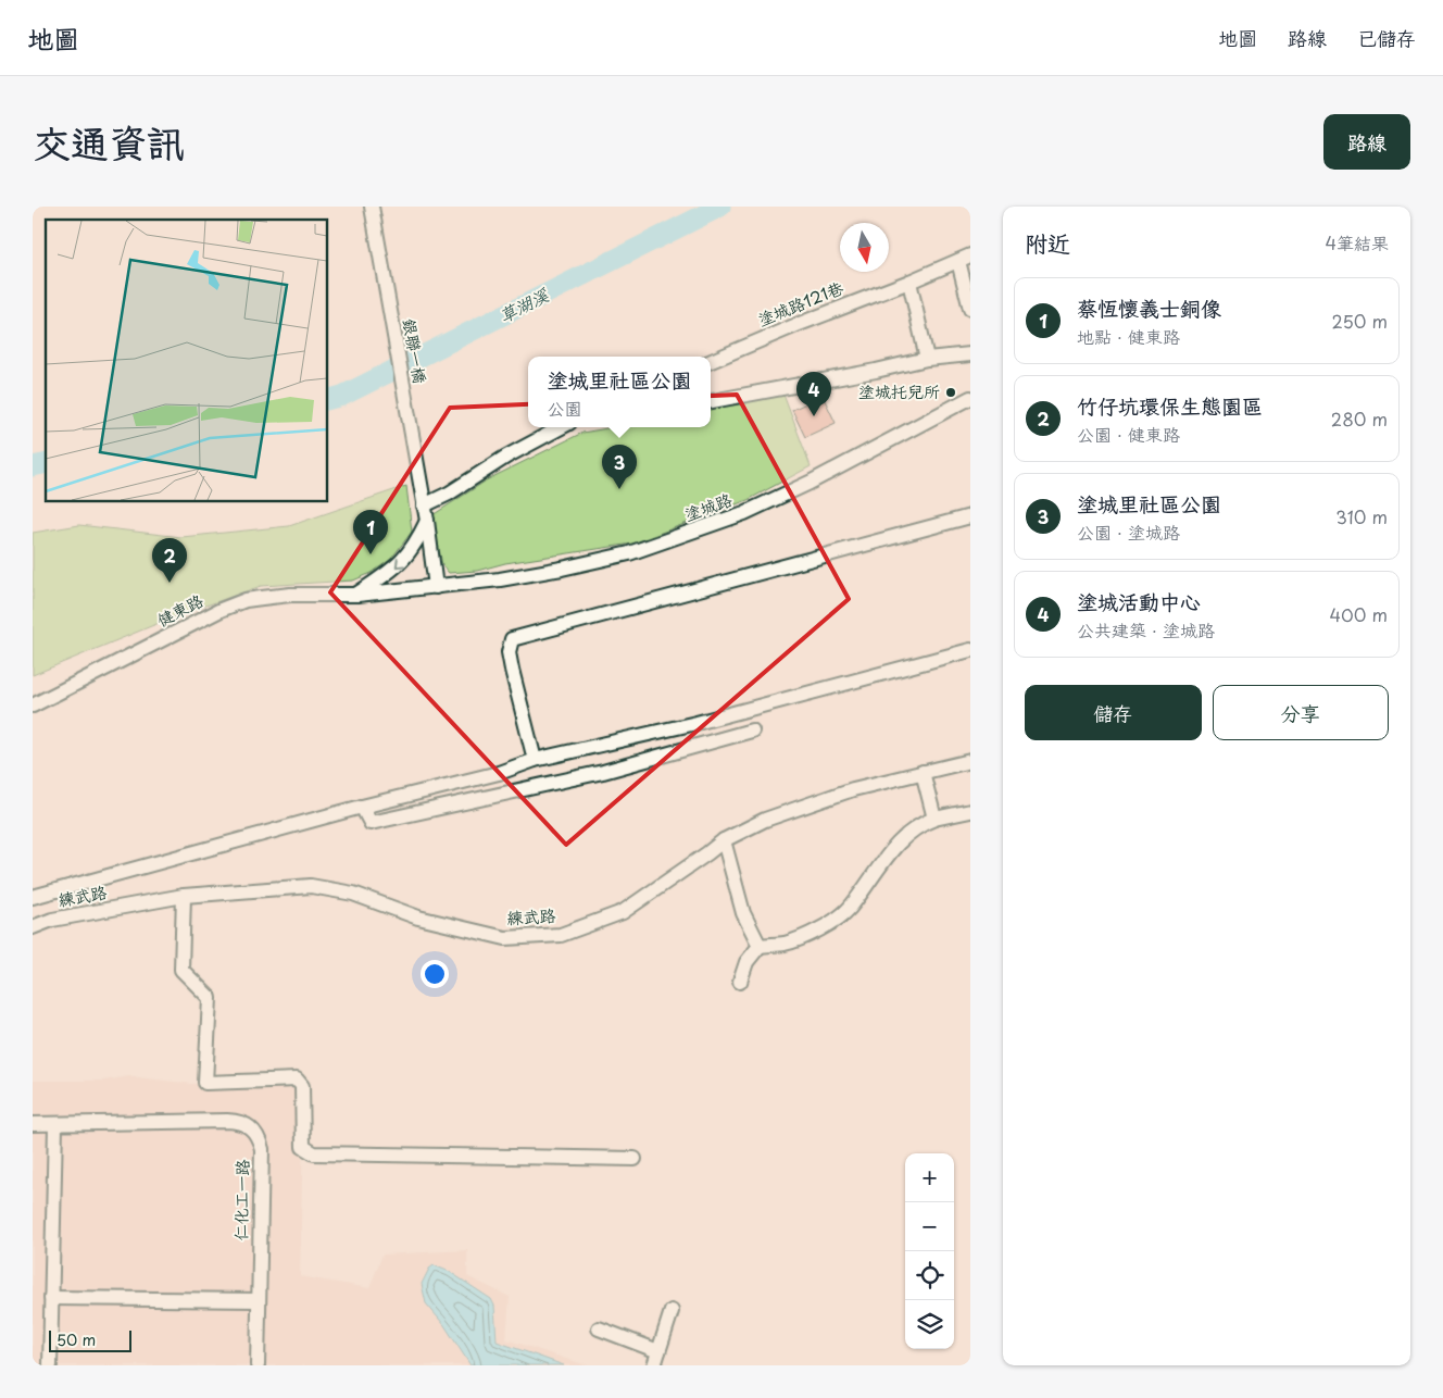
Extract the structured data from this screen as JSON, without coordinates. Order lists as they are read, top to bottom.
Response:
{
  "streets": {
    "street": [
      "塗城路121巷",
      "銀聯一橋",
      "塗城路",
      "健東路",
      "練武路",
      "仁化工一路"
    ]
  },
  "crossings": [
    ["塗城路", "健東路"]
  ],
  "water": ["草湖溪"],
  "places": ["塗城托兒所"],
  "scale_bar": "50 m",
  "north": "bottom",
  "page": {
    "header": "地圖",
    "nav": ["地圖", "路線", "已儲存"],
    "title": "交通資訊",
    "buttons": [
      "路線",
      ["儲存", "分享"]
    ],
    "heading": ["附近", "4筆結果"],
    "list": [
      {
        "mark": "1",
        "name": "蔡恆懷義士銅像",
        "note": "地點 · 健東路",
        "value": "250 m"
      },
      {
        "mark": "2",
        "name": "竹仔坑環保生態園區",
        "note": "公園 · 健東路",
        "value": "280 m"
      },
      {
        "mark": "3",
        "name": "塗城里社區公園",
        "note": "公園 · 塗城路",
        "value": "310 m"
      },
      {
        "mark": "4",
        "name": "塗城活動中心",
        "note": "公共建築 · 塗城路",
        "value": "400 m"
      }
    ],
    "popup": ["塗城里社區公園", "公園"],
    "pins": [
      "4",
      "3",
      "1",
      "2"
    ],
    "map_buttons": ["+", "−"],
    "scale": "50 m"
  }
}
